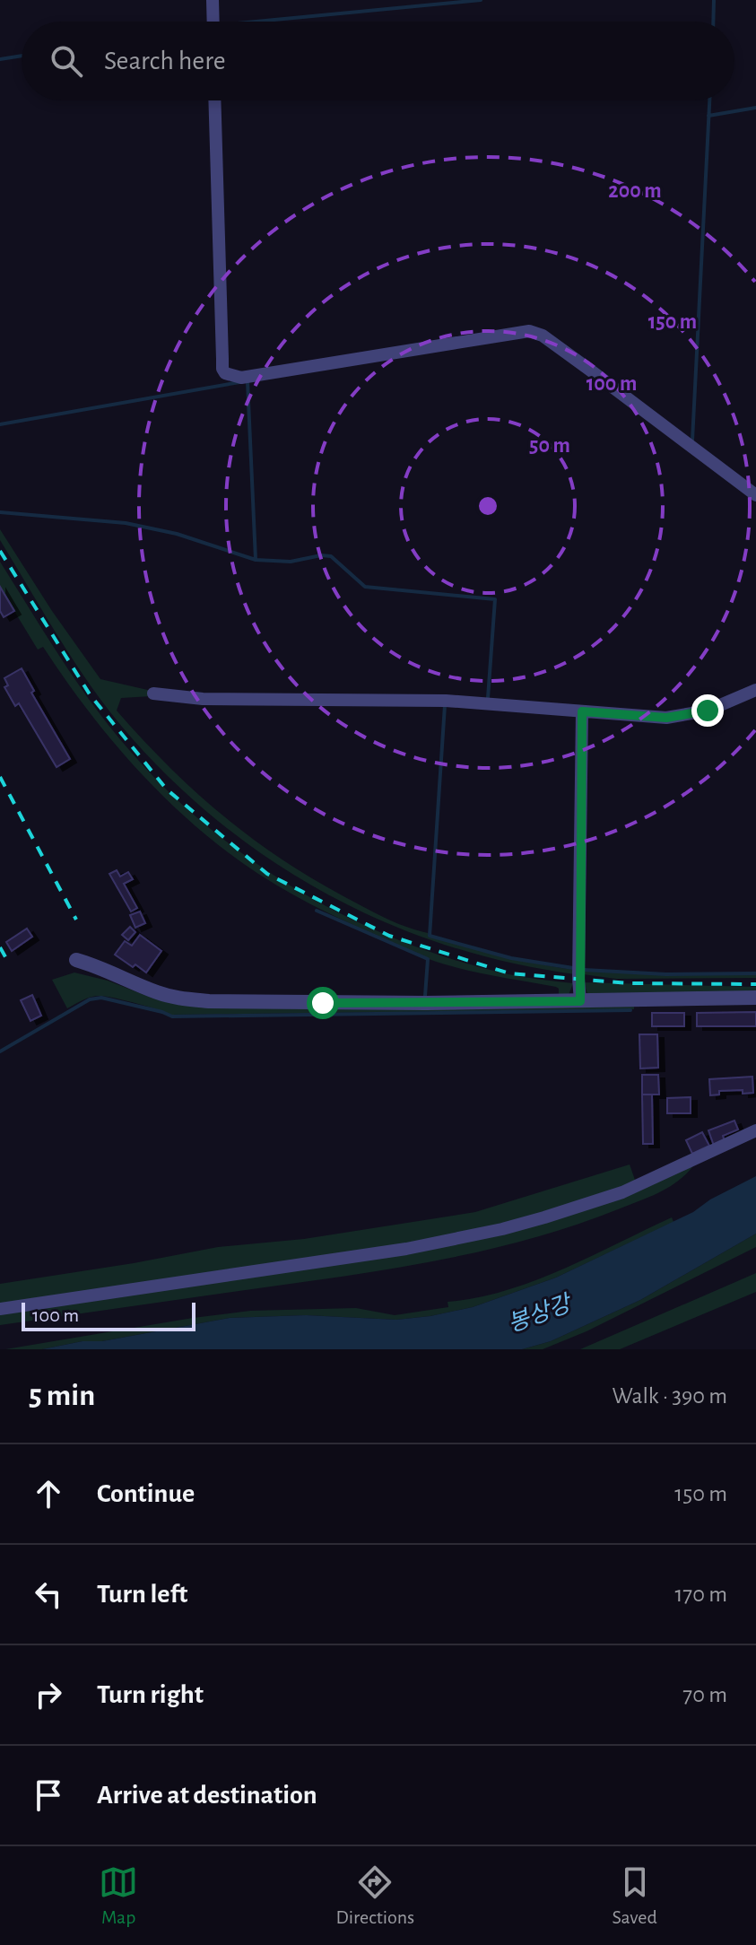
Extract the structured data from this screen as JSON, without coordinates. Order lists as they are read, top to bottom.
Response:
{
  "water": ["봉상강"],
  "scale_bar": "100 m",
  "page": {
    "search": "Search here",
    "scale": "100 m",
    "heading": ["5 min", "Walk · 390 m"],
    "list": [
      ["Continue", "150 m"],
      ["Turn left", "170 m"],
      ["Turn right", "70 m"],
      "Arrive at destination"
    ],
    "nav": ["Map", "Directions", "Saved"]
  },
  "rings": [
    "200 m",
    "150 m",
    "100 m",
    "50 m"
  ]
}
